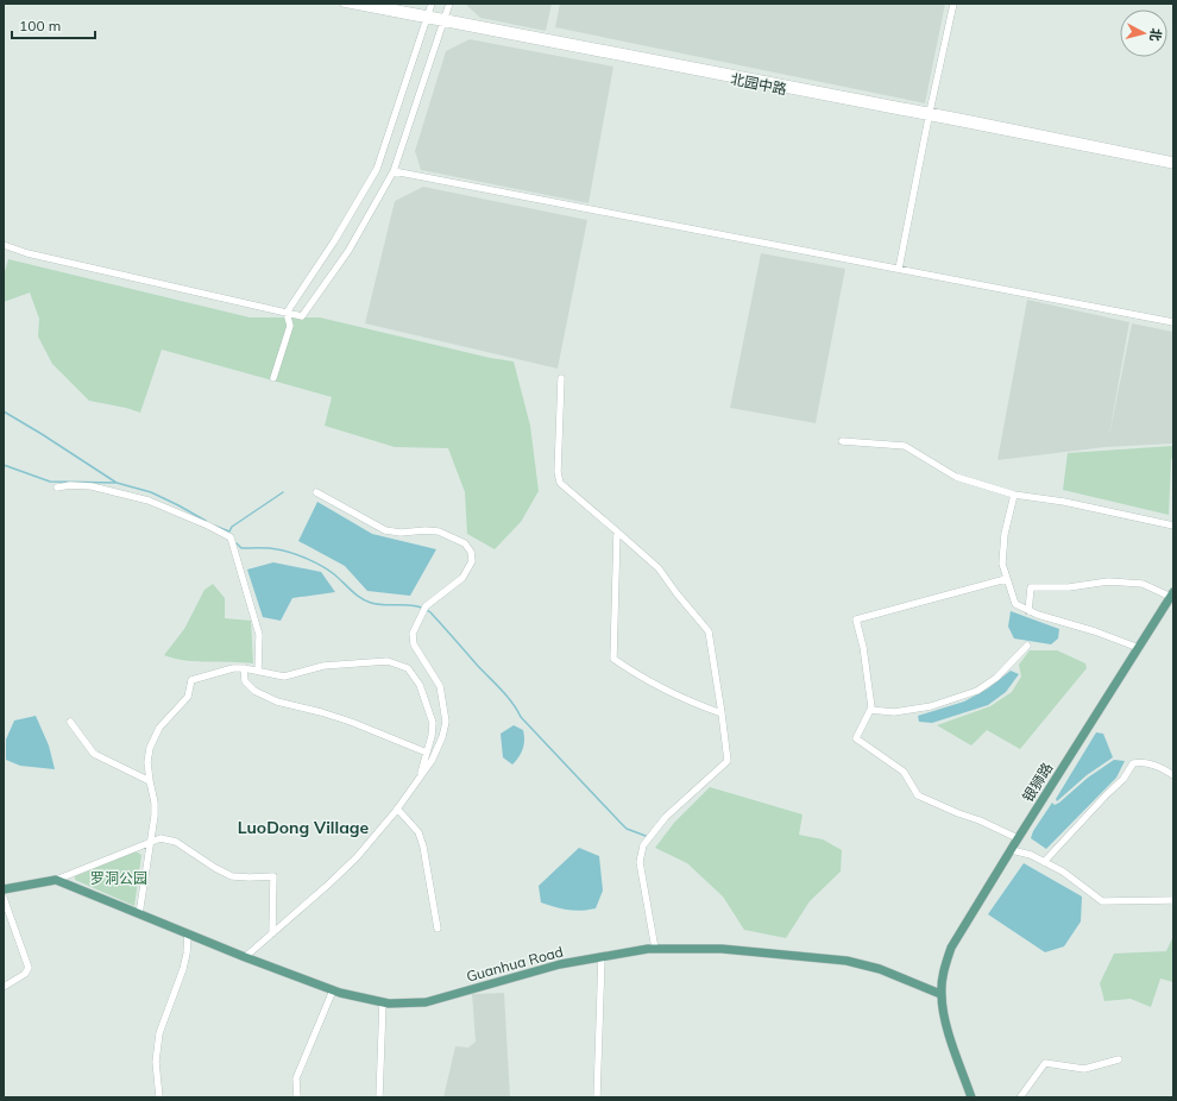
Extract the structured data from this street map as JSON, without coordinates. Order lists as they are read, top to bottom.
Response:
{
  "streets": {
    "main road": ["银狮路", "Guanhua Road"],
    "street": ["北园中路"]
  },
  "crossings": [
    ["银狮路", "Guanhua Road"]
  ],
  "districts": ["LuoDong Village"],
  "parks": ["罗洞公园"],
  "scale_bar": "100 m",
  "north": "right"
}
